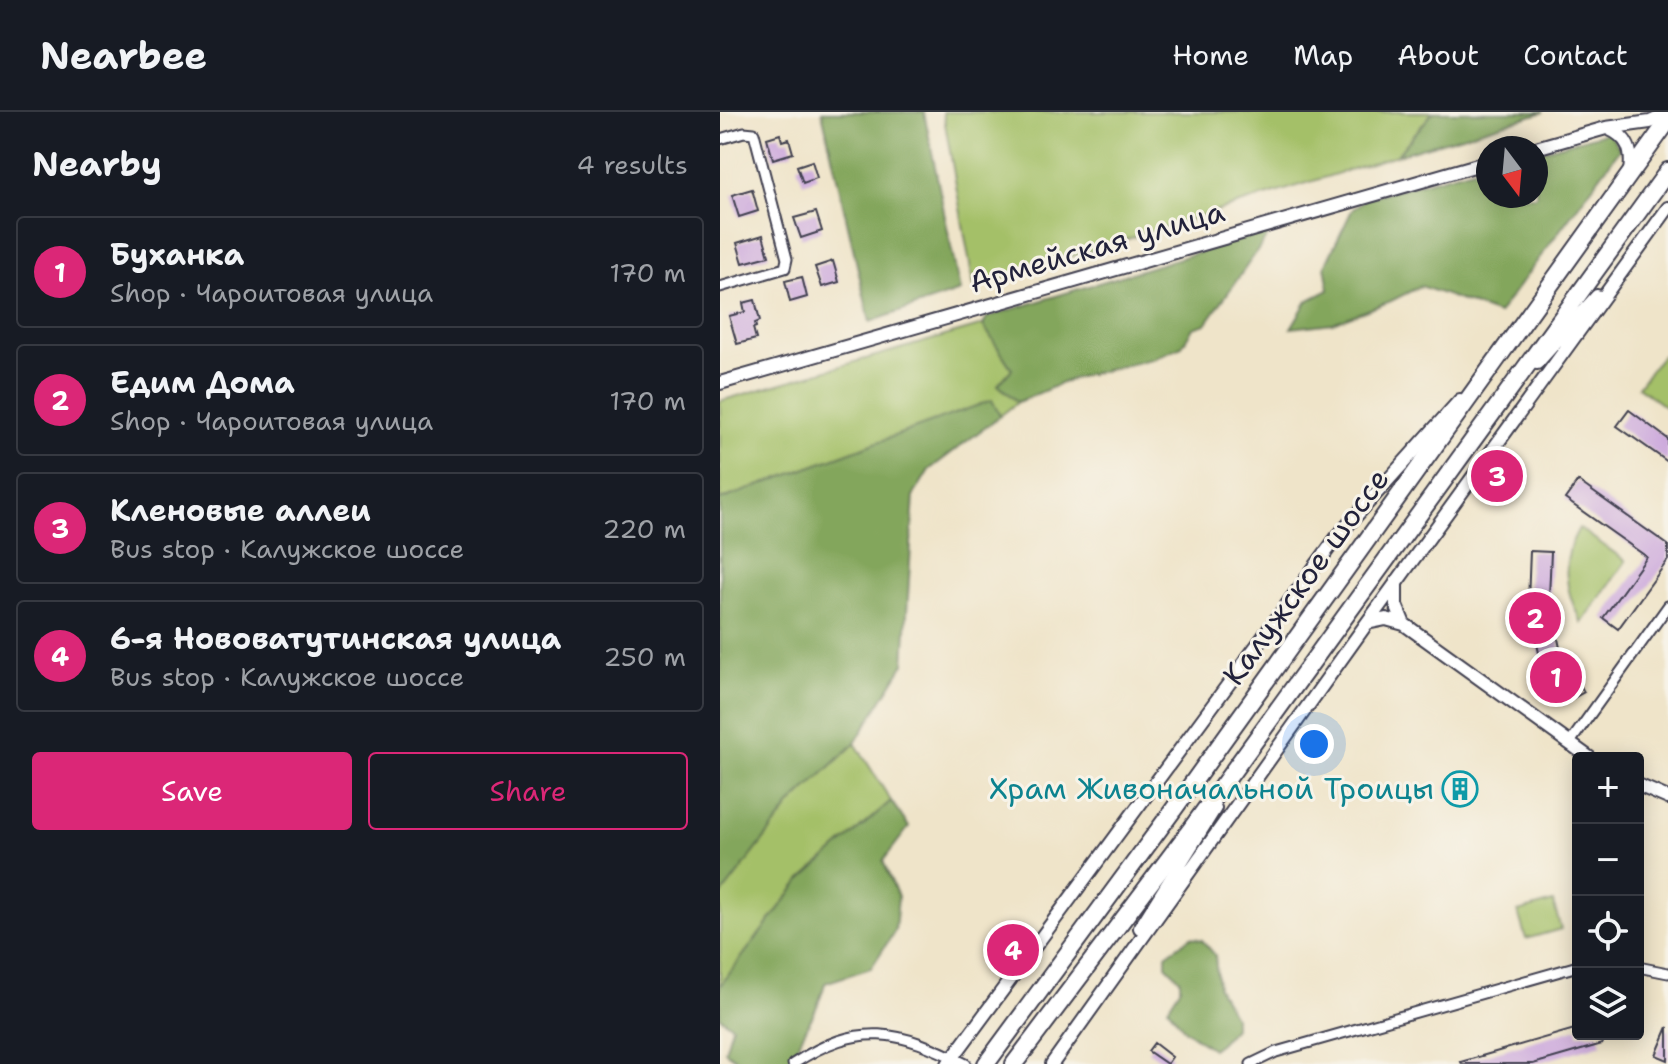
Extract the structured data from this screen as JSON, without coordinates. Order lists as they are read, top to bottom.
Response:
{
  "streets": {
    "highway": ["Калужское шоссе"],
    "street": ["Армейская улица"]
  },
  "places": {
    "building": ["Храм Живоначальной Троицы"]
  },
  "north": "bottom",
  "page": {
    "header": "Nearbee",
    "nav": [
      "Home",
      "Map",
      "About",
      "Contact"
    ],
    "heading": ["Nearby", "4 results"],
    "list": [
      {
        "mark": "1",
        "name": "Буханка",
        "note": "Shop · Чароитовая улица",
        "value": "170 m"
      },
      {
        "mark": "2",
        "name": "Едим Дома",
        "note": "Shop · Чароитовая улица",
        "value": "170 m"
      },
      {
        "mark": "3",
        "name": "Кленовые аллеи",
        "note": "Bus stop · Калужское шоссе",
        "value": "220 m"
      },
      {
        "mark": "4",
        "name": "6-я Нововатутинская улица",
        "note": "Bus stop · Калужское шоссе",
        "value": "250 m"
      }
    ],
    "pins": [
      "3",
      "2",
      "1",
      "4"
    ],
    "buttons": ["Save", "Share"],
    "map_buttons": ["+", "−"]
  }
}
